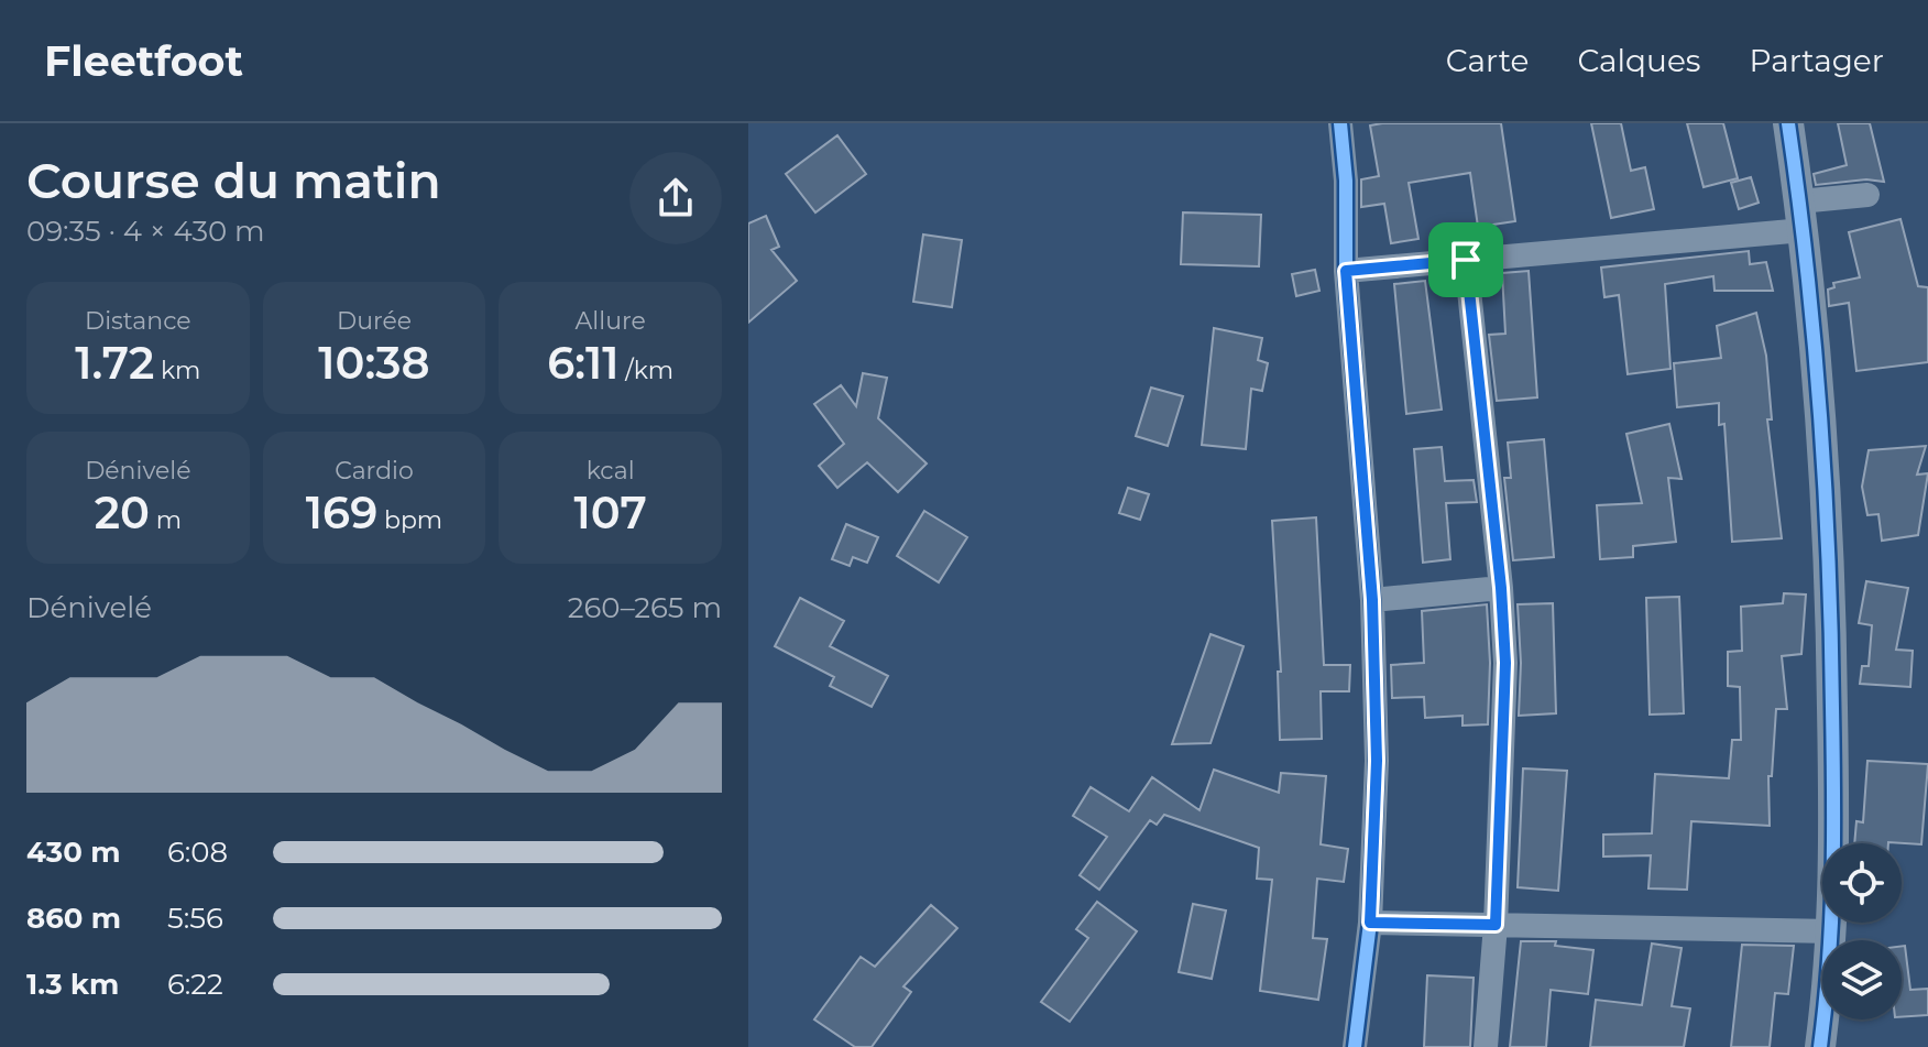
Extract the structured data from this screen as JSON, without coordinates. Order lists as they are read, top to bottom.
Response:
{
  "page": {
    "header": "Fleetfoot",
    "nav": ["Carte", "Calques", "Partager"],
    "heading": ["Course du matin", "09:35 · 4 × 430 m"],
    "stats": [
      ["Distance", "1.72 km"],
      ["Durée", "10:38"],
      ["Allure", "6:11 /km"],
      ["Dénivelé", "20 m"],
      ["Cardio", "169 bpm"],
      ["kcal", "107"]
    ],
    "chart": ["Dénivelé", "260–265 m"],
    "list": [
      {
        "name": "430 m",
        "note": "6:08"
      },
      {
        "name": "860 m",
        "note": "5:56"
      },
      {
        "name": "1.3 km",
        "note": "6:22"
      }
    ]
  }
}
